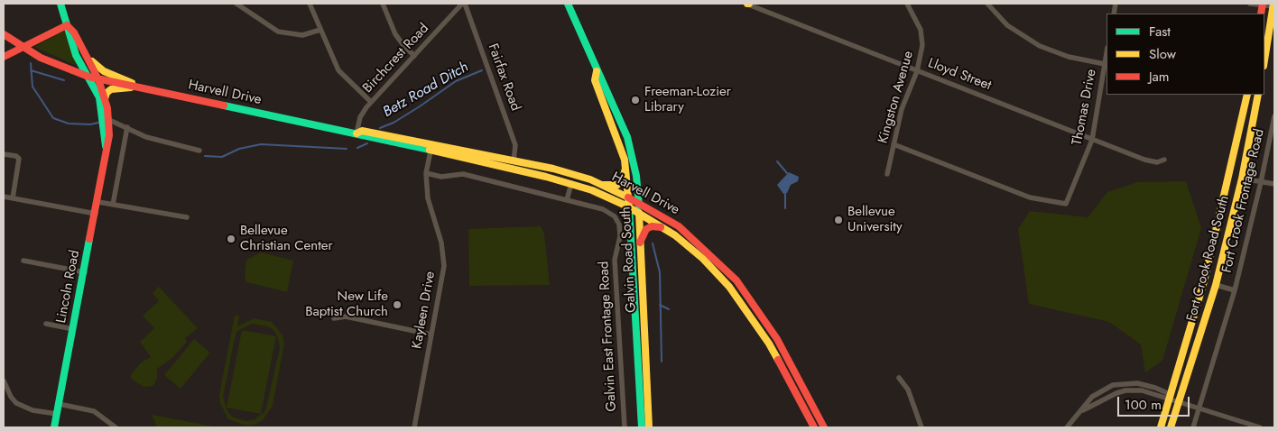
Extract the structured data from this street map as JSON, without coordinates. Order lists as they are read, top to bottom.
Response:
{
  "streets": {
    "main road": [
      "Harvell Drive",
      "Fort Crook Road South",
      "Galvin Road South",
      "Lincoln Road"
    ],
    "street": [
      "Birchcrest Road",
      "Lloyd Street",
      "Fairfax Road",
      "Kingston Avenue",
      "Thomas Drive",
      "Fort Crook Frontage Road",
      "Kayleen Drive",
      "Galvin East Frontage Road"
    ]
  },
  "crossings": [
    ["Birchcrest Road", "Fairfax Road"],
    ["Birchcrest Road", "Harvell Drive"],
    ["Lloyd Street", "Kingston Avenue"],
    ["Lloyd Street", "Thomas Drive"],
    ["Fairfax Road", "Harvell Drive"],
    ["Harvell Drive", "Galvin Road South"],
    ["Harvell Drive", "Lincoln Road"],
    ["Harvell Drive", "Kayleen Drive"],
    ["Kingston Avenue", "Thomas Drive"],
    ["Fort Crook Frontage Road", "Fort Crook Road South"],
    ["Kayleen Drive", "Galvin East Frontage Road"]
  ],
  "water": ["Betz Road Ditch"],
  "places": [
    "Freeman-Lozier Library",
    "Bellevue University",
    "Bellevue Christian Center",
    "New Life Baptist Church"
  ],
  "legend": ["Fast", "Slow", "Jam"],
  "scale_bar": "100 m"
}
